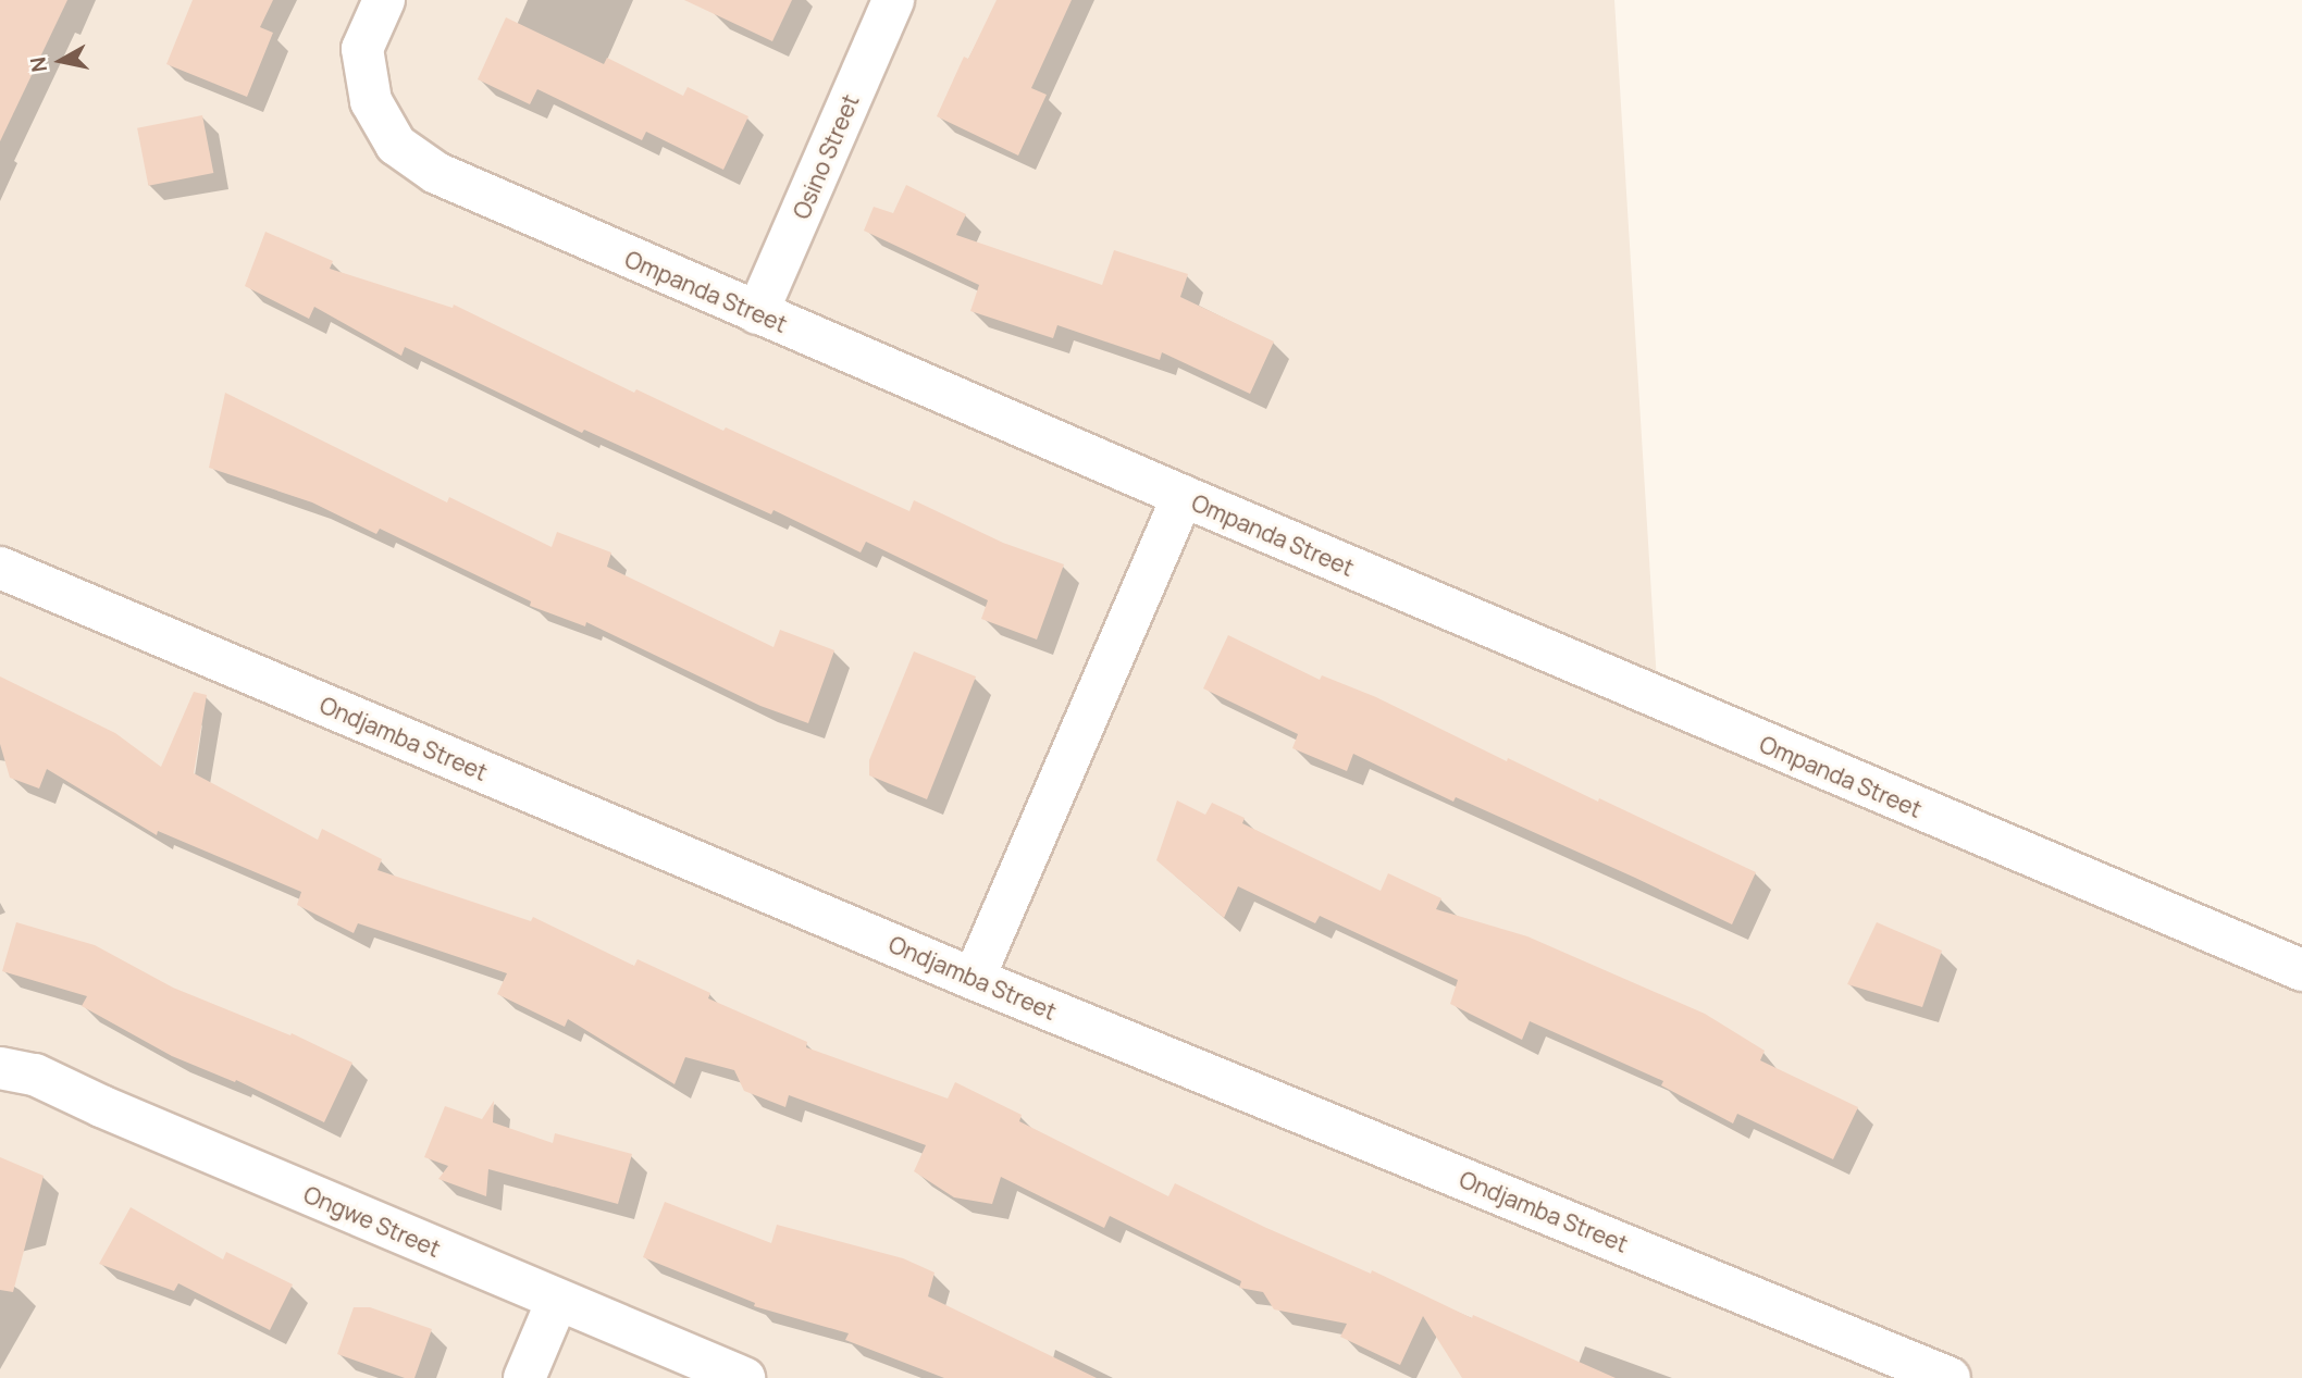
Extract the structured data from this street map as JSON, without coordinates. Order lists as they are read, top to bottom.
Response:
{
  "streets": {
    "street": [
      "Osino Street",
      "Ompanda Street",
      "Ondjamba Street",
      "Ongwe Street"
    ]
  },
  "crossings": [
    ["Osino Street", "Ompanda Street"]
  ],
  "north": "left"
}
